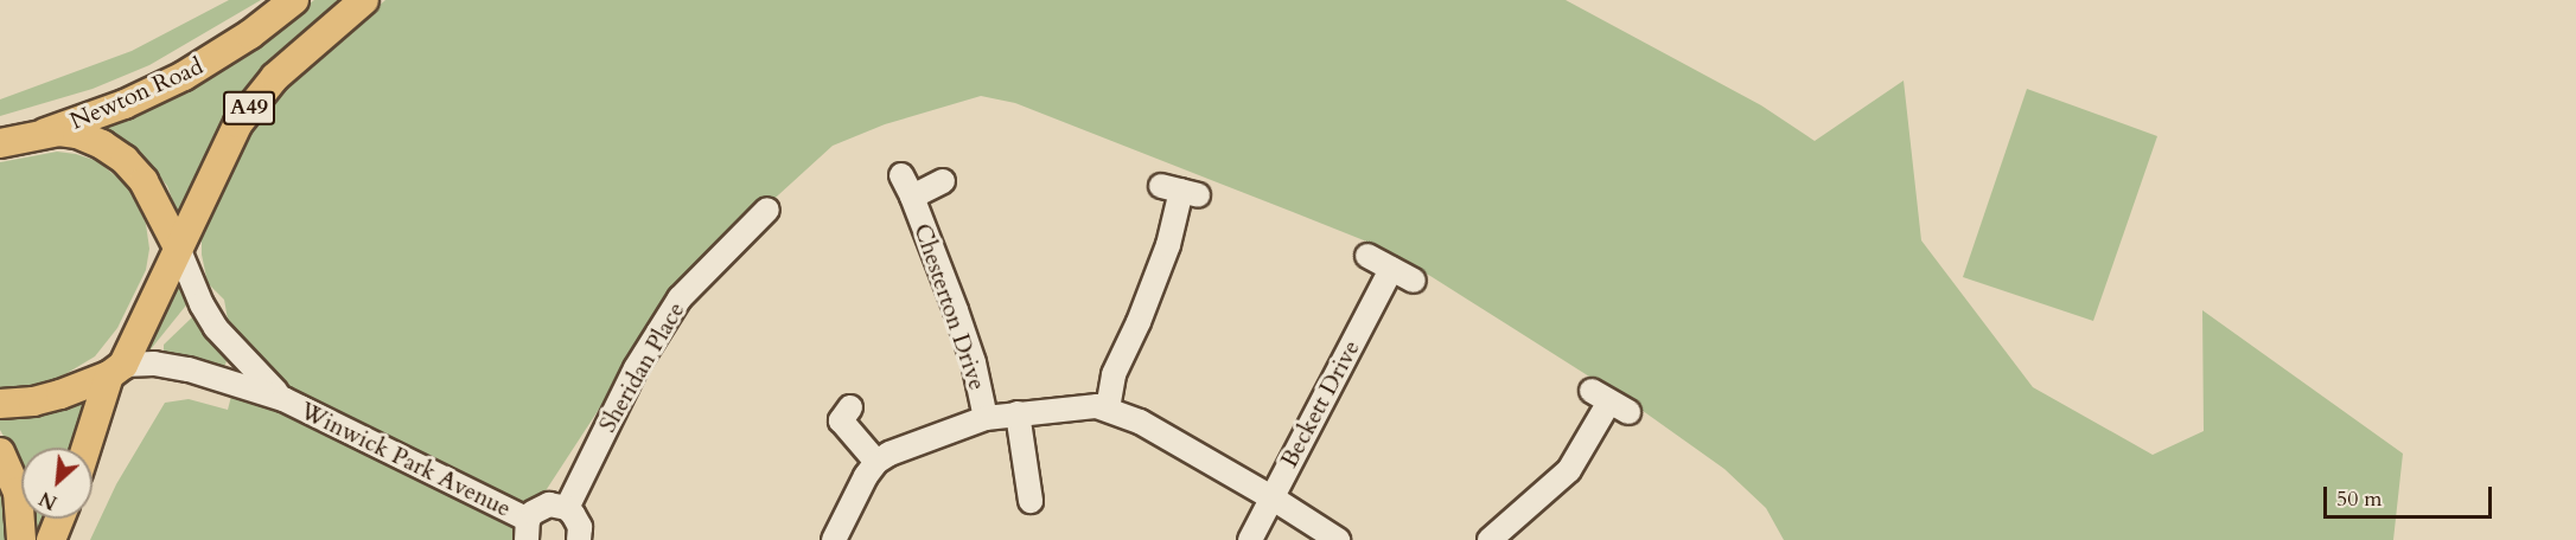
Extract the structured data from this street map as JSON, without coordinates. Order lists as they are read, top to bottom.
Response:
{
  "streets": {
    "main road": ["Newton Road", "A49"],
    "street": [
      "Chesterton Drive",
      "Sheridan Place",
      "Beckett Drive",
      "Winwick Park Avenue"
    ]
  },
  "crossings": [
    ["Newton Road", "A49"],
    ["A49", "Winwick Park Avenue"],
    ["Chesterton Drive", "Beckett Drive"]
  ],
  "scale_bar": "50 m",
  "north": "bottom left"
}
